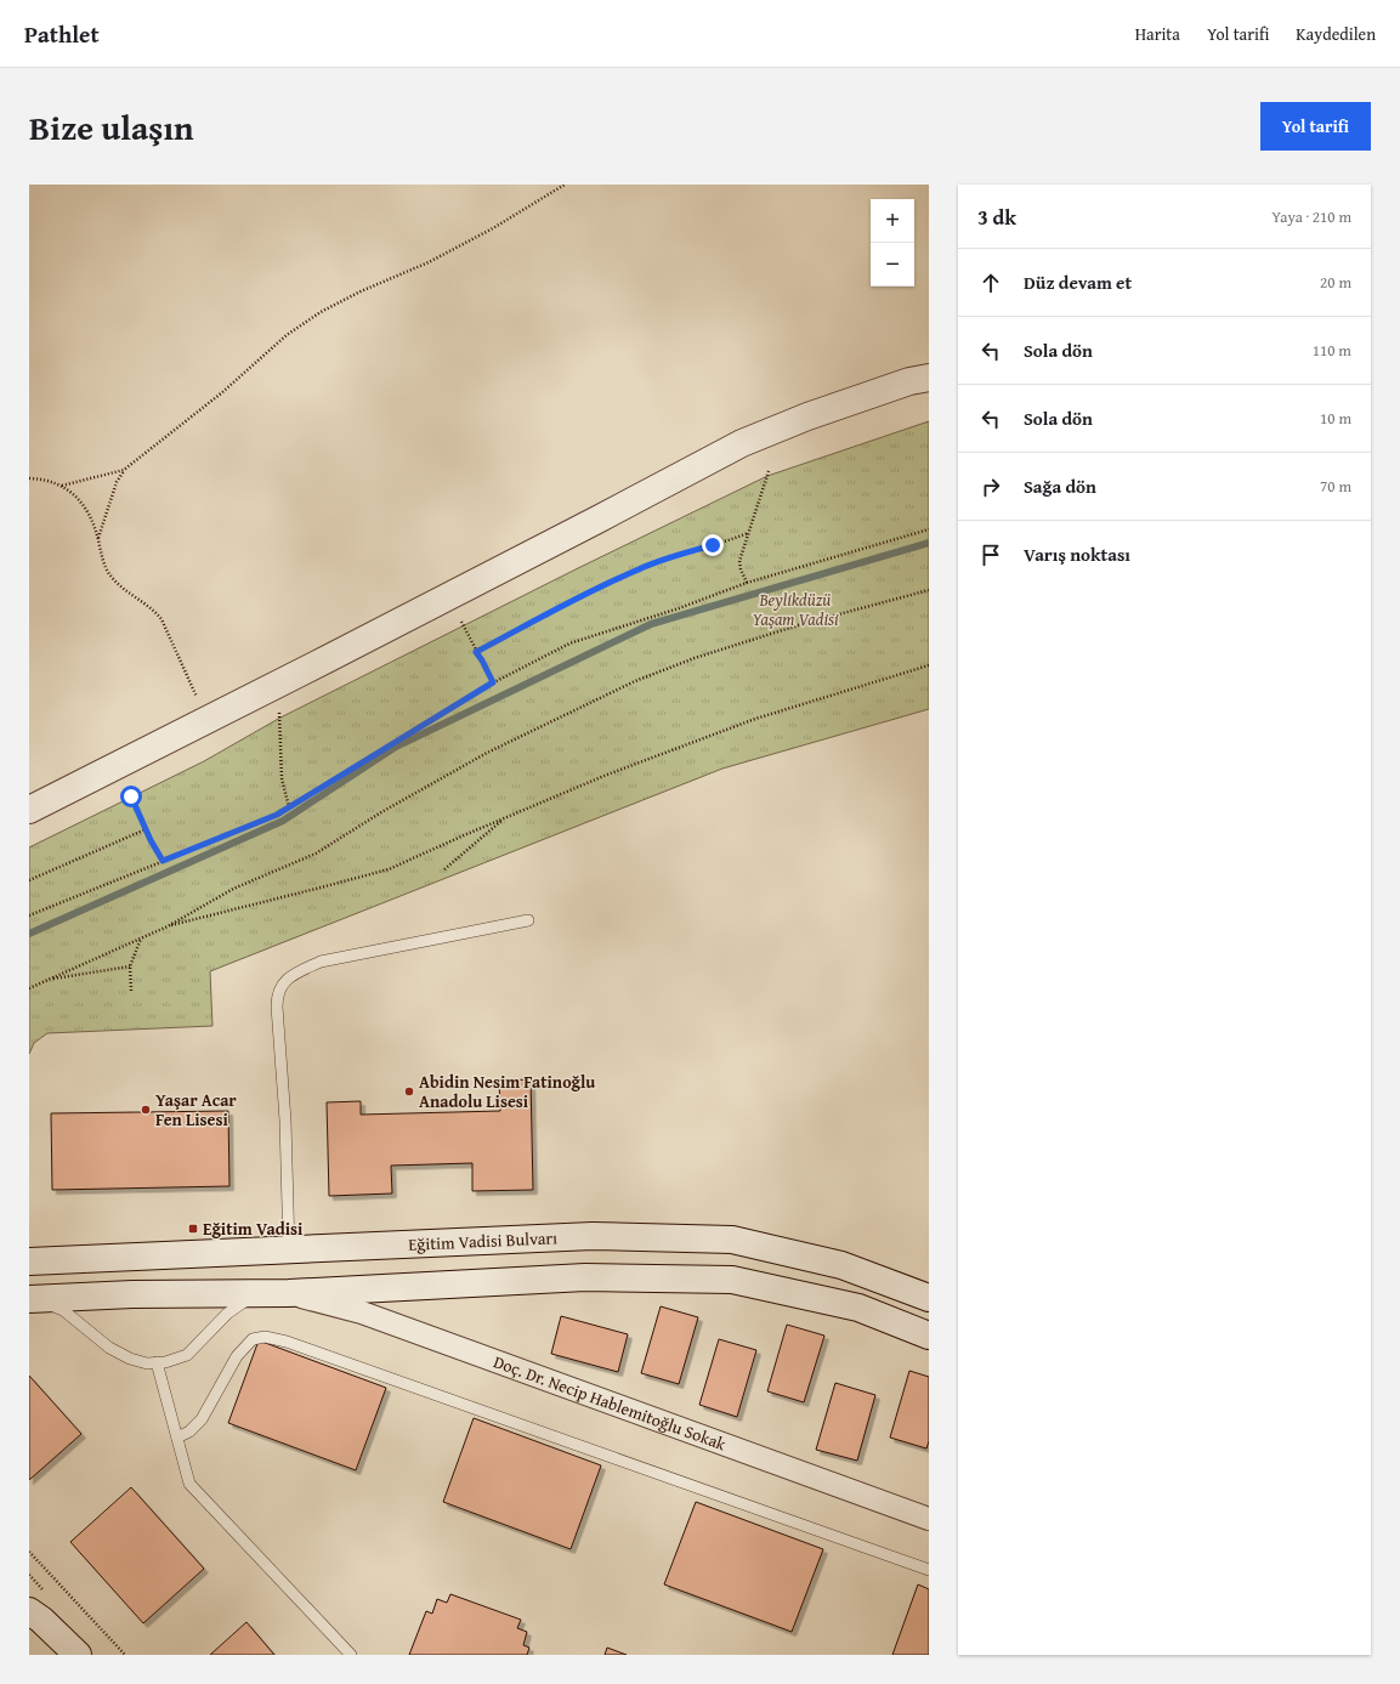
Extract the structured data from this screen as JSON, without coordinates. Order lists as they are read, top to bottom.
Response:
{
  "streets": {
    "main road": ["Eğitim Vadisi Bulvarı"],
    "street": ["Doç. Dr. Necip Hablemitoğlu Sokak"]
  },
  "parks": ["Beylikdüzü Yaşam Vadisi"],
  "places": {
    "other": ["Abidin Nesim Fatinoğlu Anadolu Lisesi", "Yaşar Acar Fen Lisesi"],
    "transit": ["Eğitim Vadisi"]
  },
  "page": {
    "header": "Pathlet",
    "nav": ["Harita", "Yol tarifi", "Kaydedilen"],
    "title": "Bize ulaşın",
    "buttons": "Yol tarifi",
    "heading": ["3 dk", "Yaya · 210 m"],
    "map_buttons": ["+", "−"],
    "list": [
      ["Düz devam et", "20 m"],
      ["Sola dön", "110 m"],
      ["Sola dön", "10 m"],
      ["Sağa dön", "70 m"],
      "Varış noktası"
    ]
  }
}
